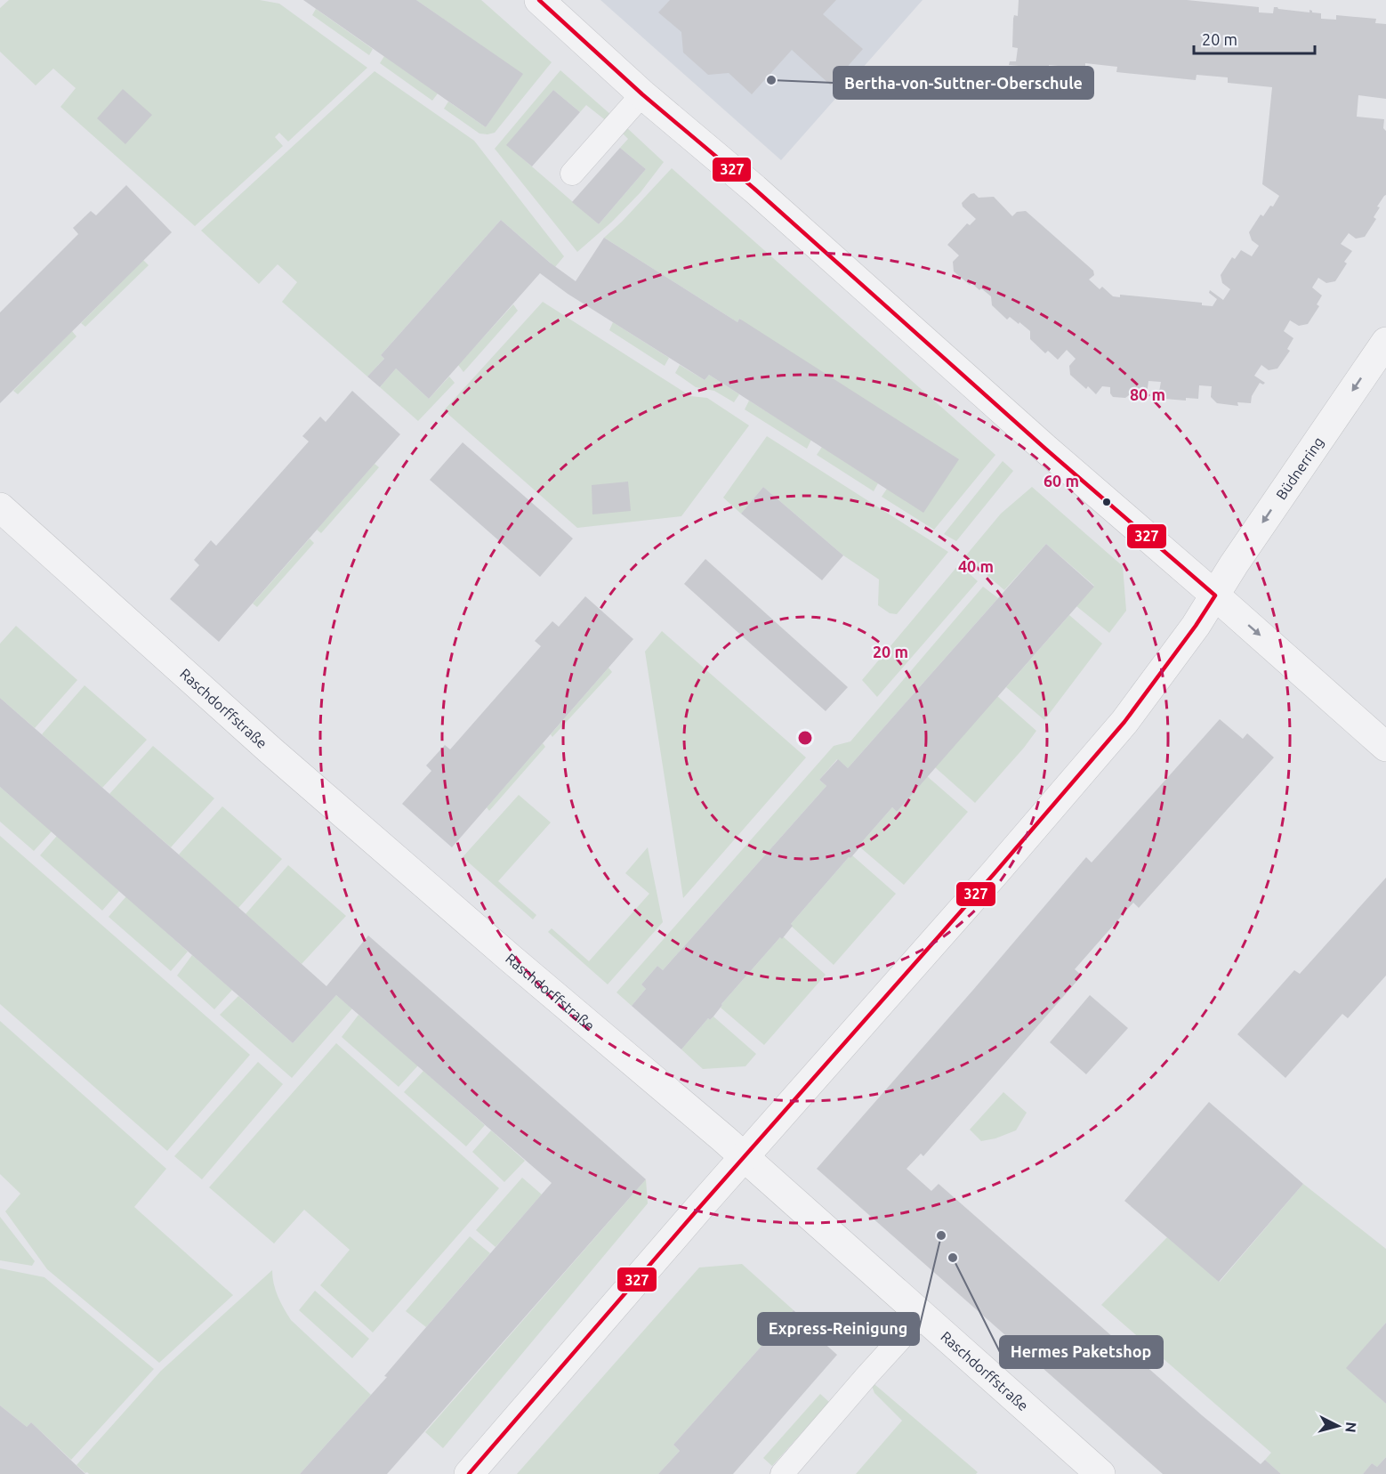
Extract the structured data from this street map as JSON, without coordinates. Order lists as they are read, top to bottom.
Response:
{
  "streets": {
    "street": ["Büdnerring", "Raschdorffstraße"]
  },
  "crossings": [
    ["Büdnerring", "Raschdorffstraße"]
  ],
  "places": ["Bertha-von-Suttner-Oberschule", "Express-Reinigung", "Hermes Paketshop"],
  "lines": ["transit line 327"],
  "scale_bar": "20 m",
  "north": "right",
  "rings": [
    "80 m",
    "60 m",
    "40 m",
    "20 m"
  ]
}
